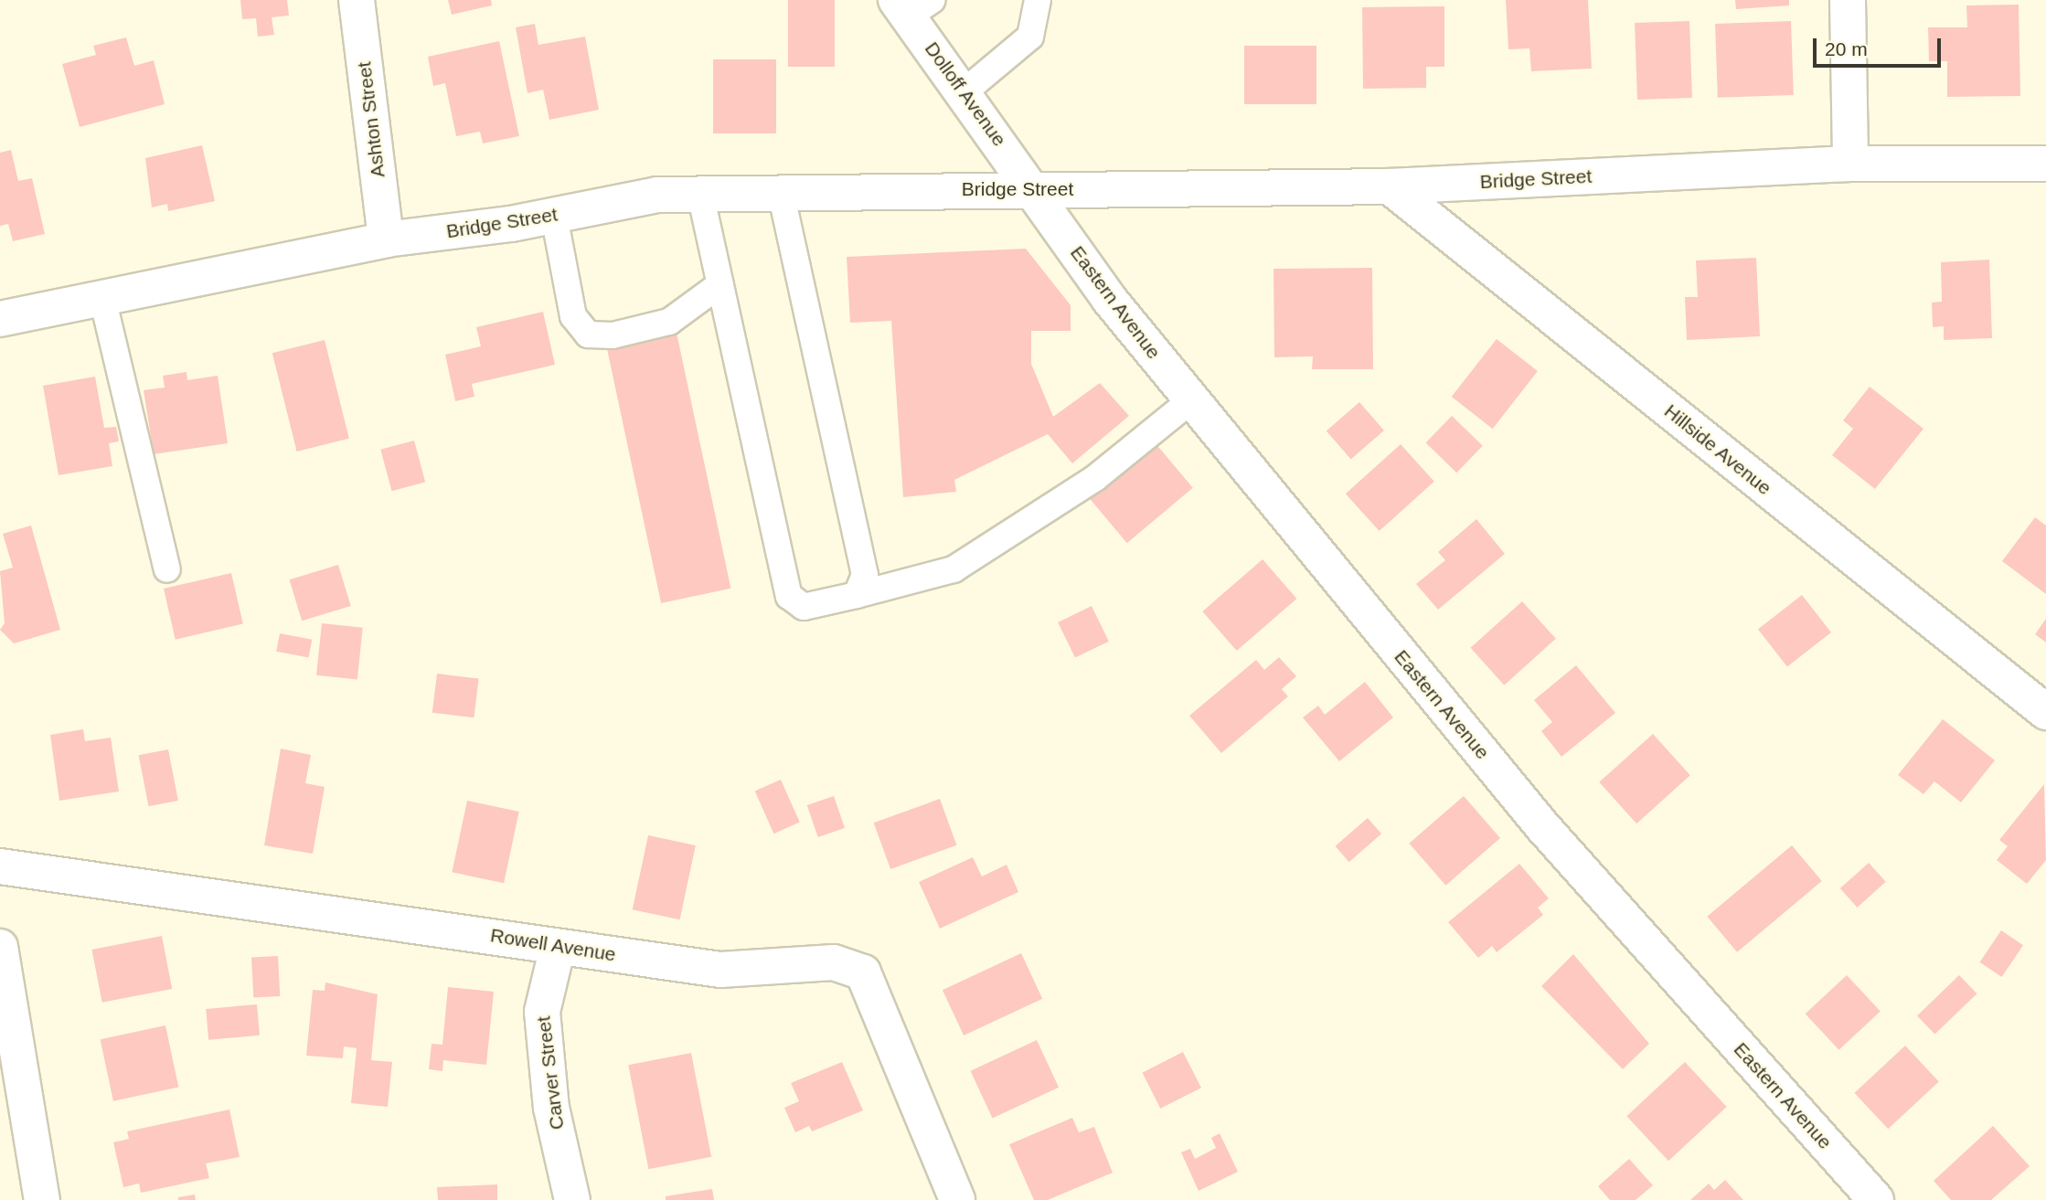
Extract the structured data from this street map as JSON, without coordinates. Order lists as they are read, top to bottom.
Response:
{
  "streets": {
    "street": [
      "Dolloff Avenue",
      "Ashton Street",
      "Bridge Street",
      "Eastern Avenue",
      "Hillside Avenue",
      "Rowell Avenue",
      "Carver Street"
    ]
  },
  "crossings": [
    ["Dolloff Avenue", "Bridge Street"],
    ["Dolloff Avenue", "Eastern Avenue"],
    ["Ashton Street", "Bridge Street"],
    ["Bridge Street", "Eastern Avenue"],
    ["Bridge Street", "Hillside Avenue"],
    ["Rowell Avenue", "Carver Street"]
  ],
  "scale_bar": "20 m"
}
